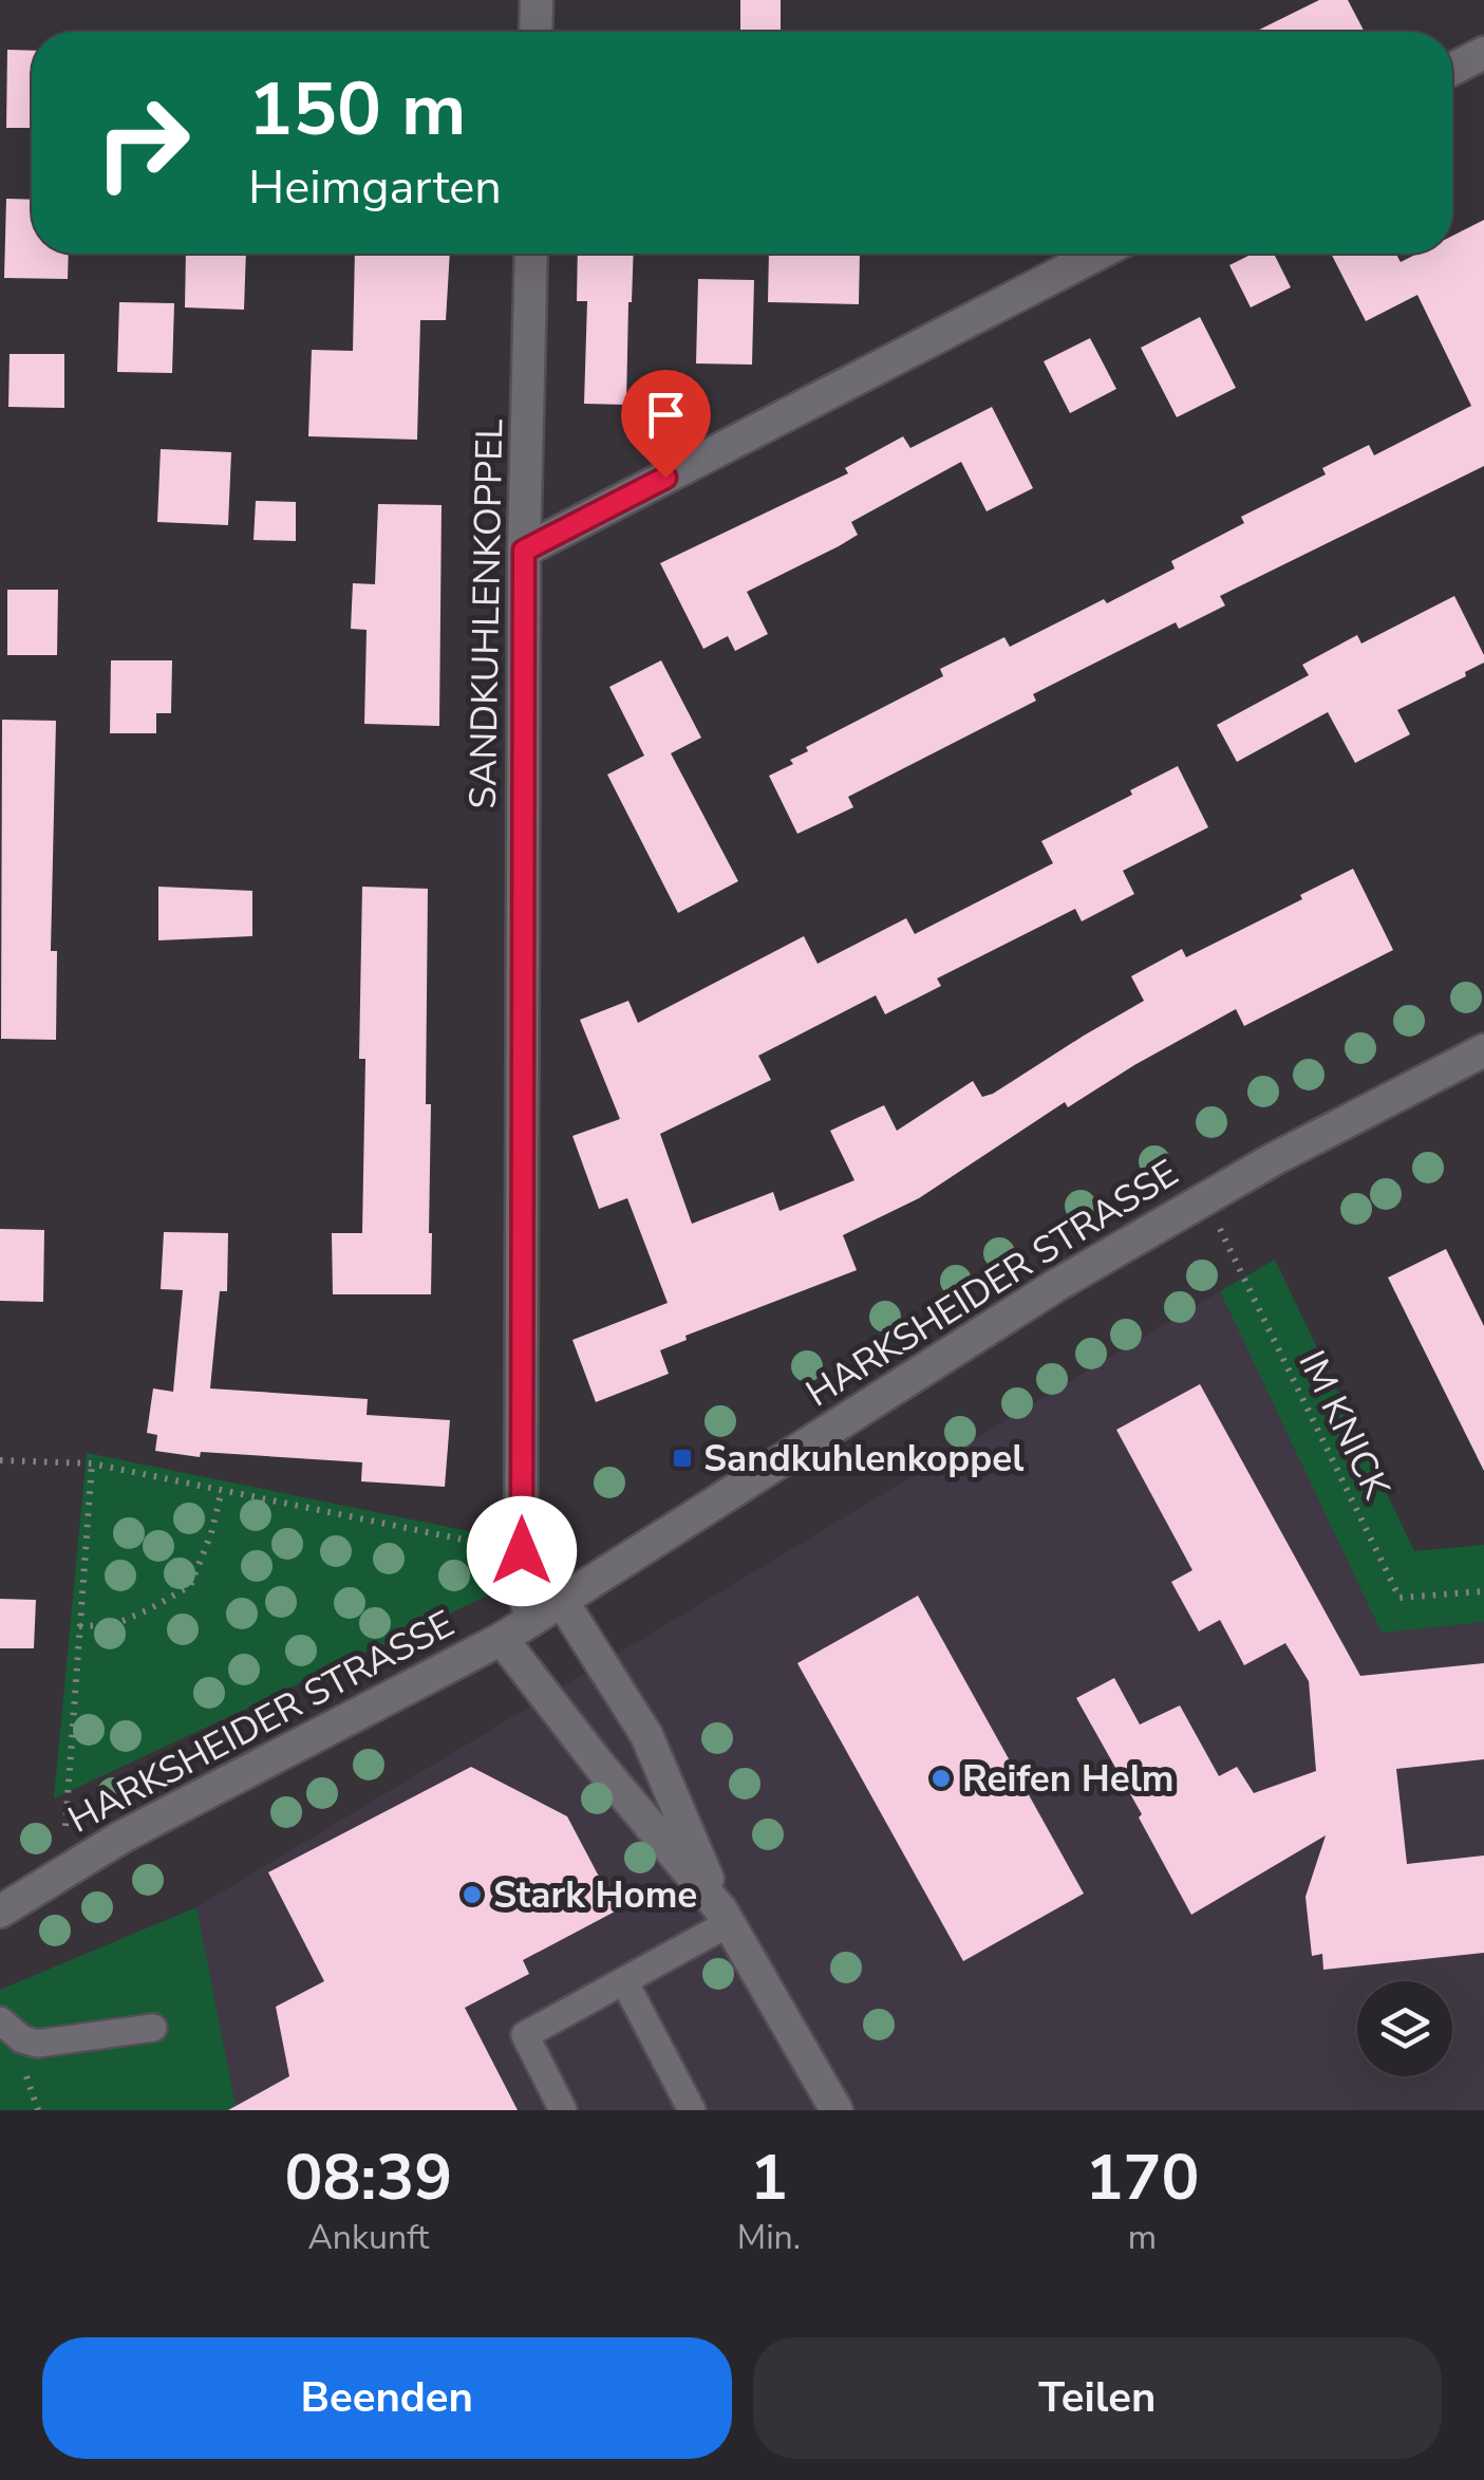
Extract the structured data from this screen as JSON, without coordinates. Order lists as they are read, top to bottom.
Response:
{
  "streets": {
    "street": ["SANDKUHLENKOPPEL", "HARKSHEIDER STRASSE"],
    "path": ["IM KNICK"]
  },
  "crossings": [
    ["SANDKUHLENKOPPEL", "HARKSHEIDER STRASSE"],
    ["HARKSHEIDER STRASSE", "IM KNICK"]
  ],
  "places": {
    "transit": ["Sandkuhlenkoppel"],
    "other": ["Reifen Helm", "Stark Home"]
  },
  "page": {
    "turn": ["150 m", "Heimgarten"],
    "eta": [
      "08:39",
      "Ankunft",
      "1",
      "Min.",
      "170",
      "m"
    ],
    "buttons": ["Beenden", "Teilen"]
  }
}
